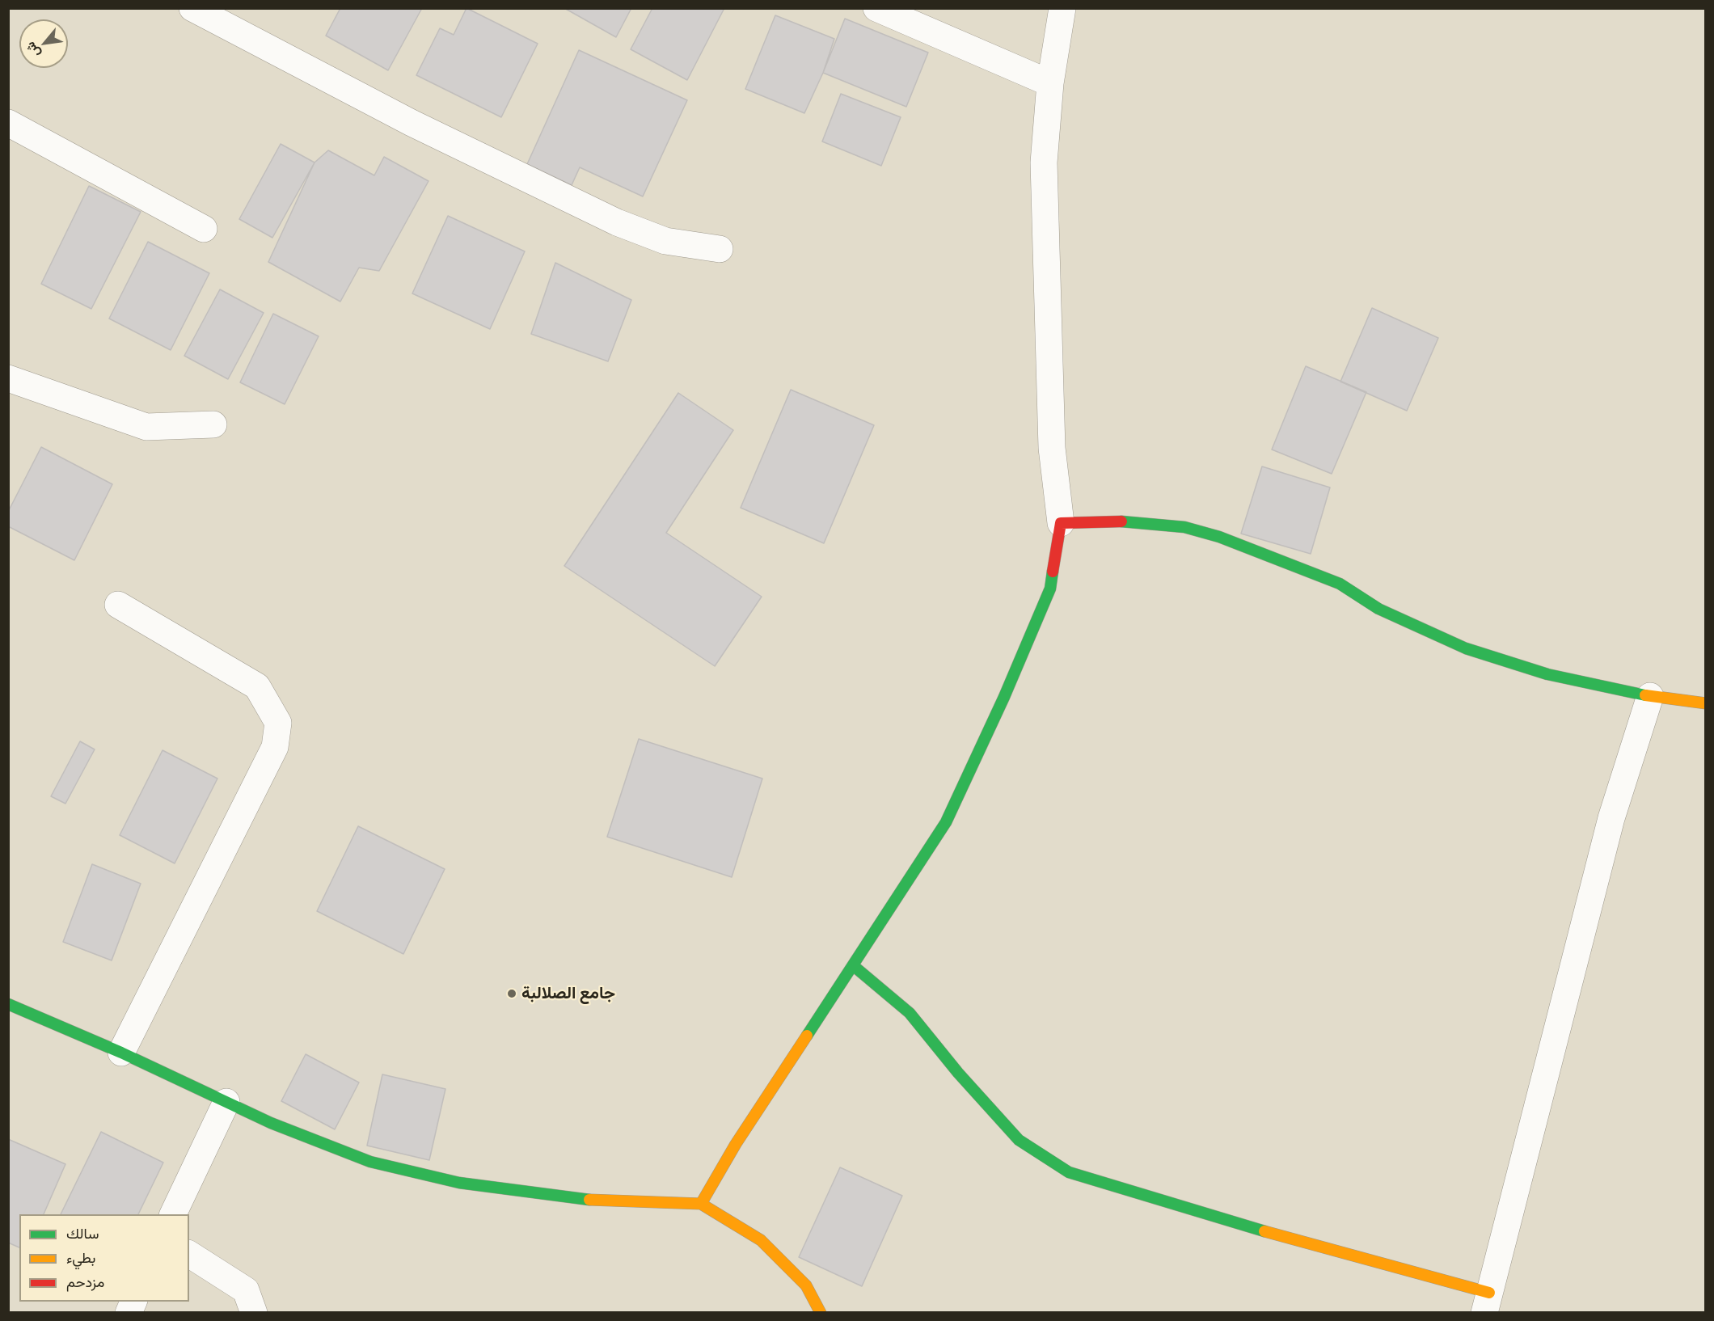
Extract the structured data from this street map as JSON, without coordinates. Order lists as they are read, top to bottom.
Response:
{
  "places": ["جامع الصلالبة"],
  "legend": ["سالك", "بطيء", "مزدحم"],
  "north": "bottom left"
}
